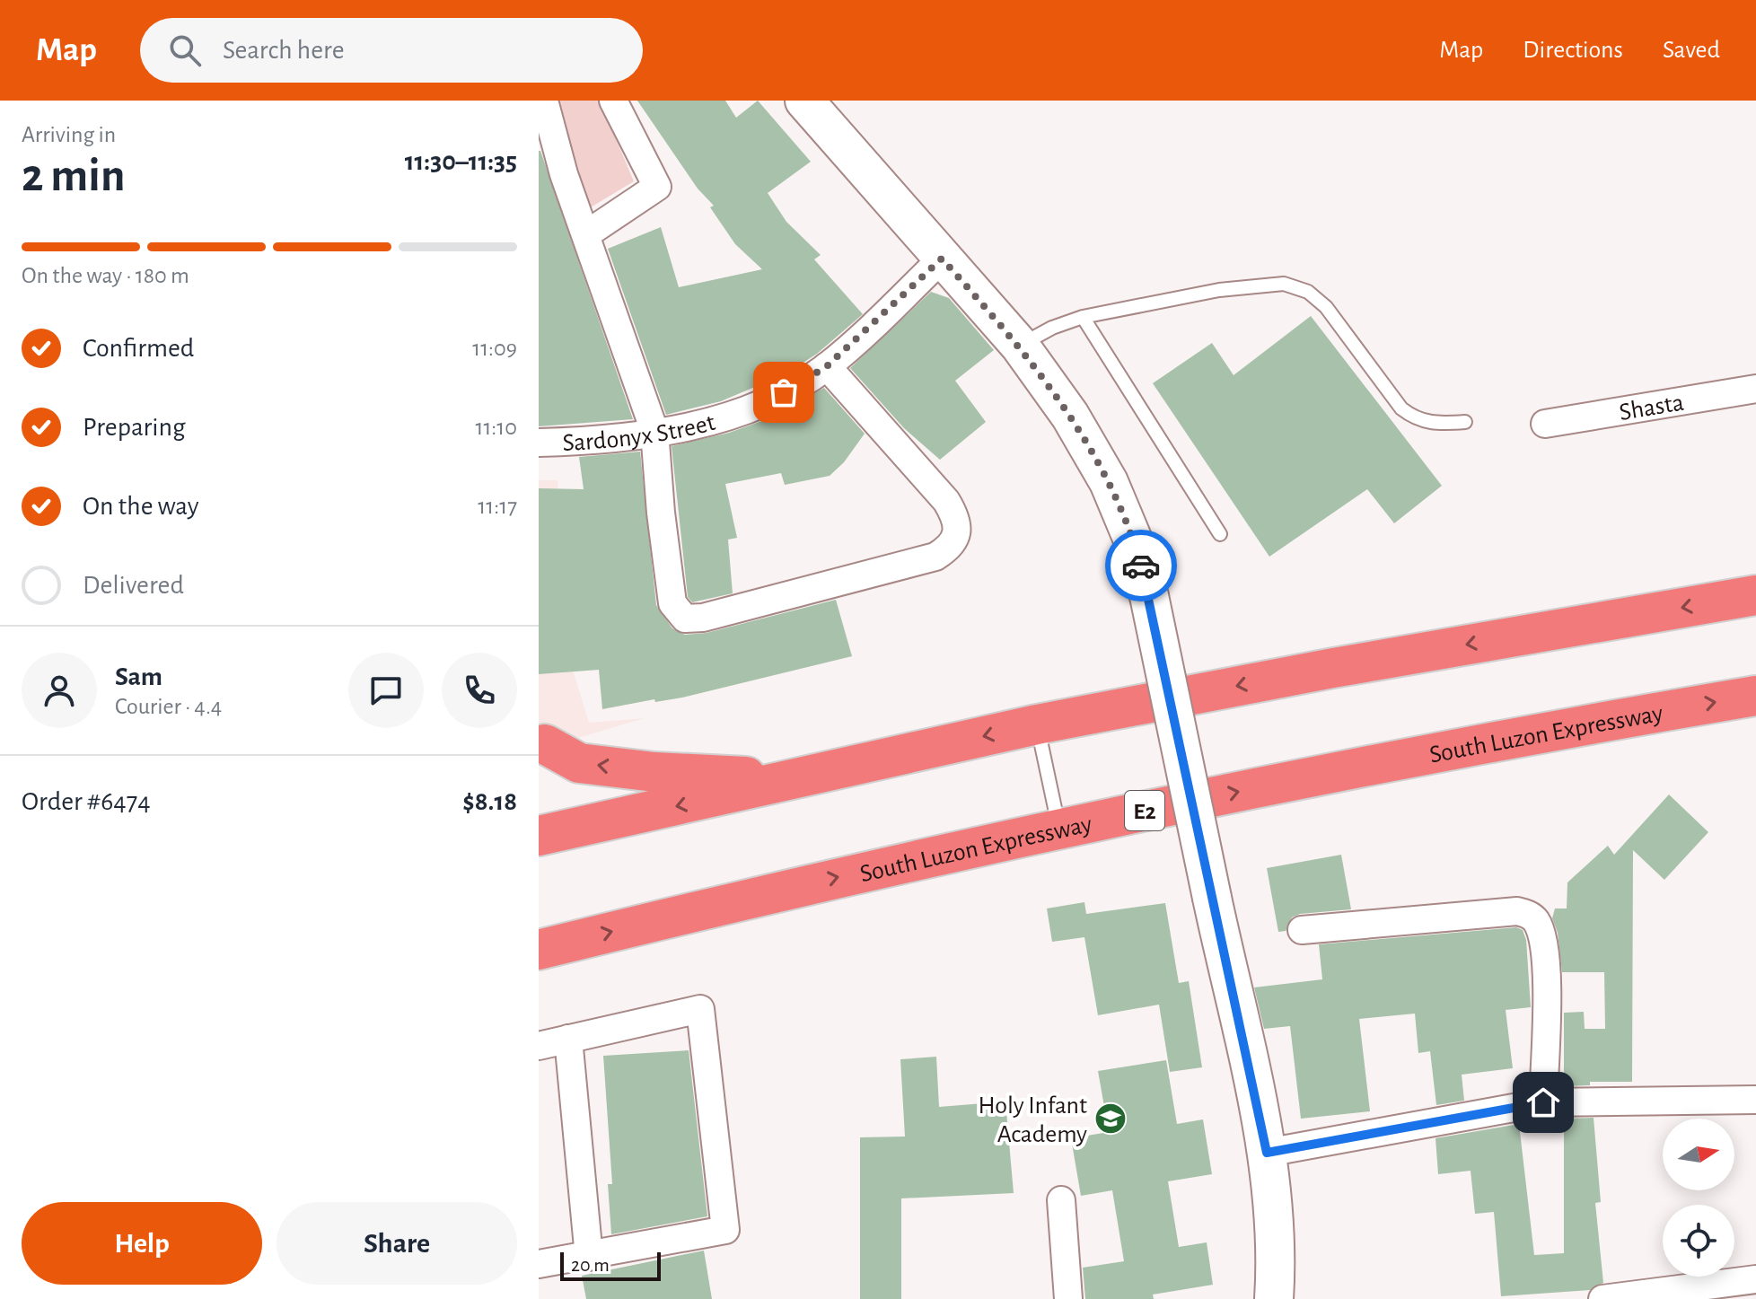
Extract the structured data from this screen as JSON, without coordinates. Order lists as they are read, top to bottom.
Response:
{
  "streets": {
    "highway": ["South Luzon Expressway", "E2"],
    "street": ["Shasta", "Sardonyx Street"]
  },
  "places": {
    "school or university": ["Holy Infant Academy"]
  },
  "scale_bar": "20 m",
  "north": "right",
  "page": {
    "header": "Map",
    "search": "Search here",
    "nav": ["Map", "Directions", "Saved"],
    "heading": ["2 min", "Arriving in", "11:30–11:35"],
    "panel": [
      "Sam",
      "Courier · 4.4",
      "Order #6474",
      "$8.18"
    ],
    "bar": "On the way · 180 m",
    "list": [
      ["Confirmed", "11:09"],
      ["Preparing", "11:10"],
      ["On the way", "11:17"],
      "Delivered"
    ],
    "buttons": ["Help", "Share"],
    "scale": "20 m"
  }
}
